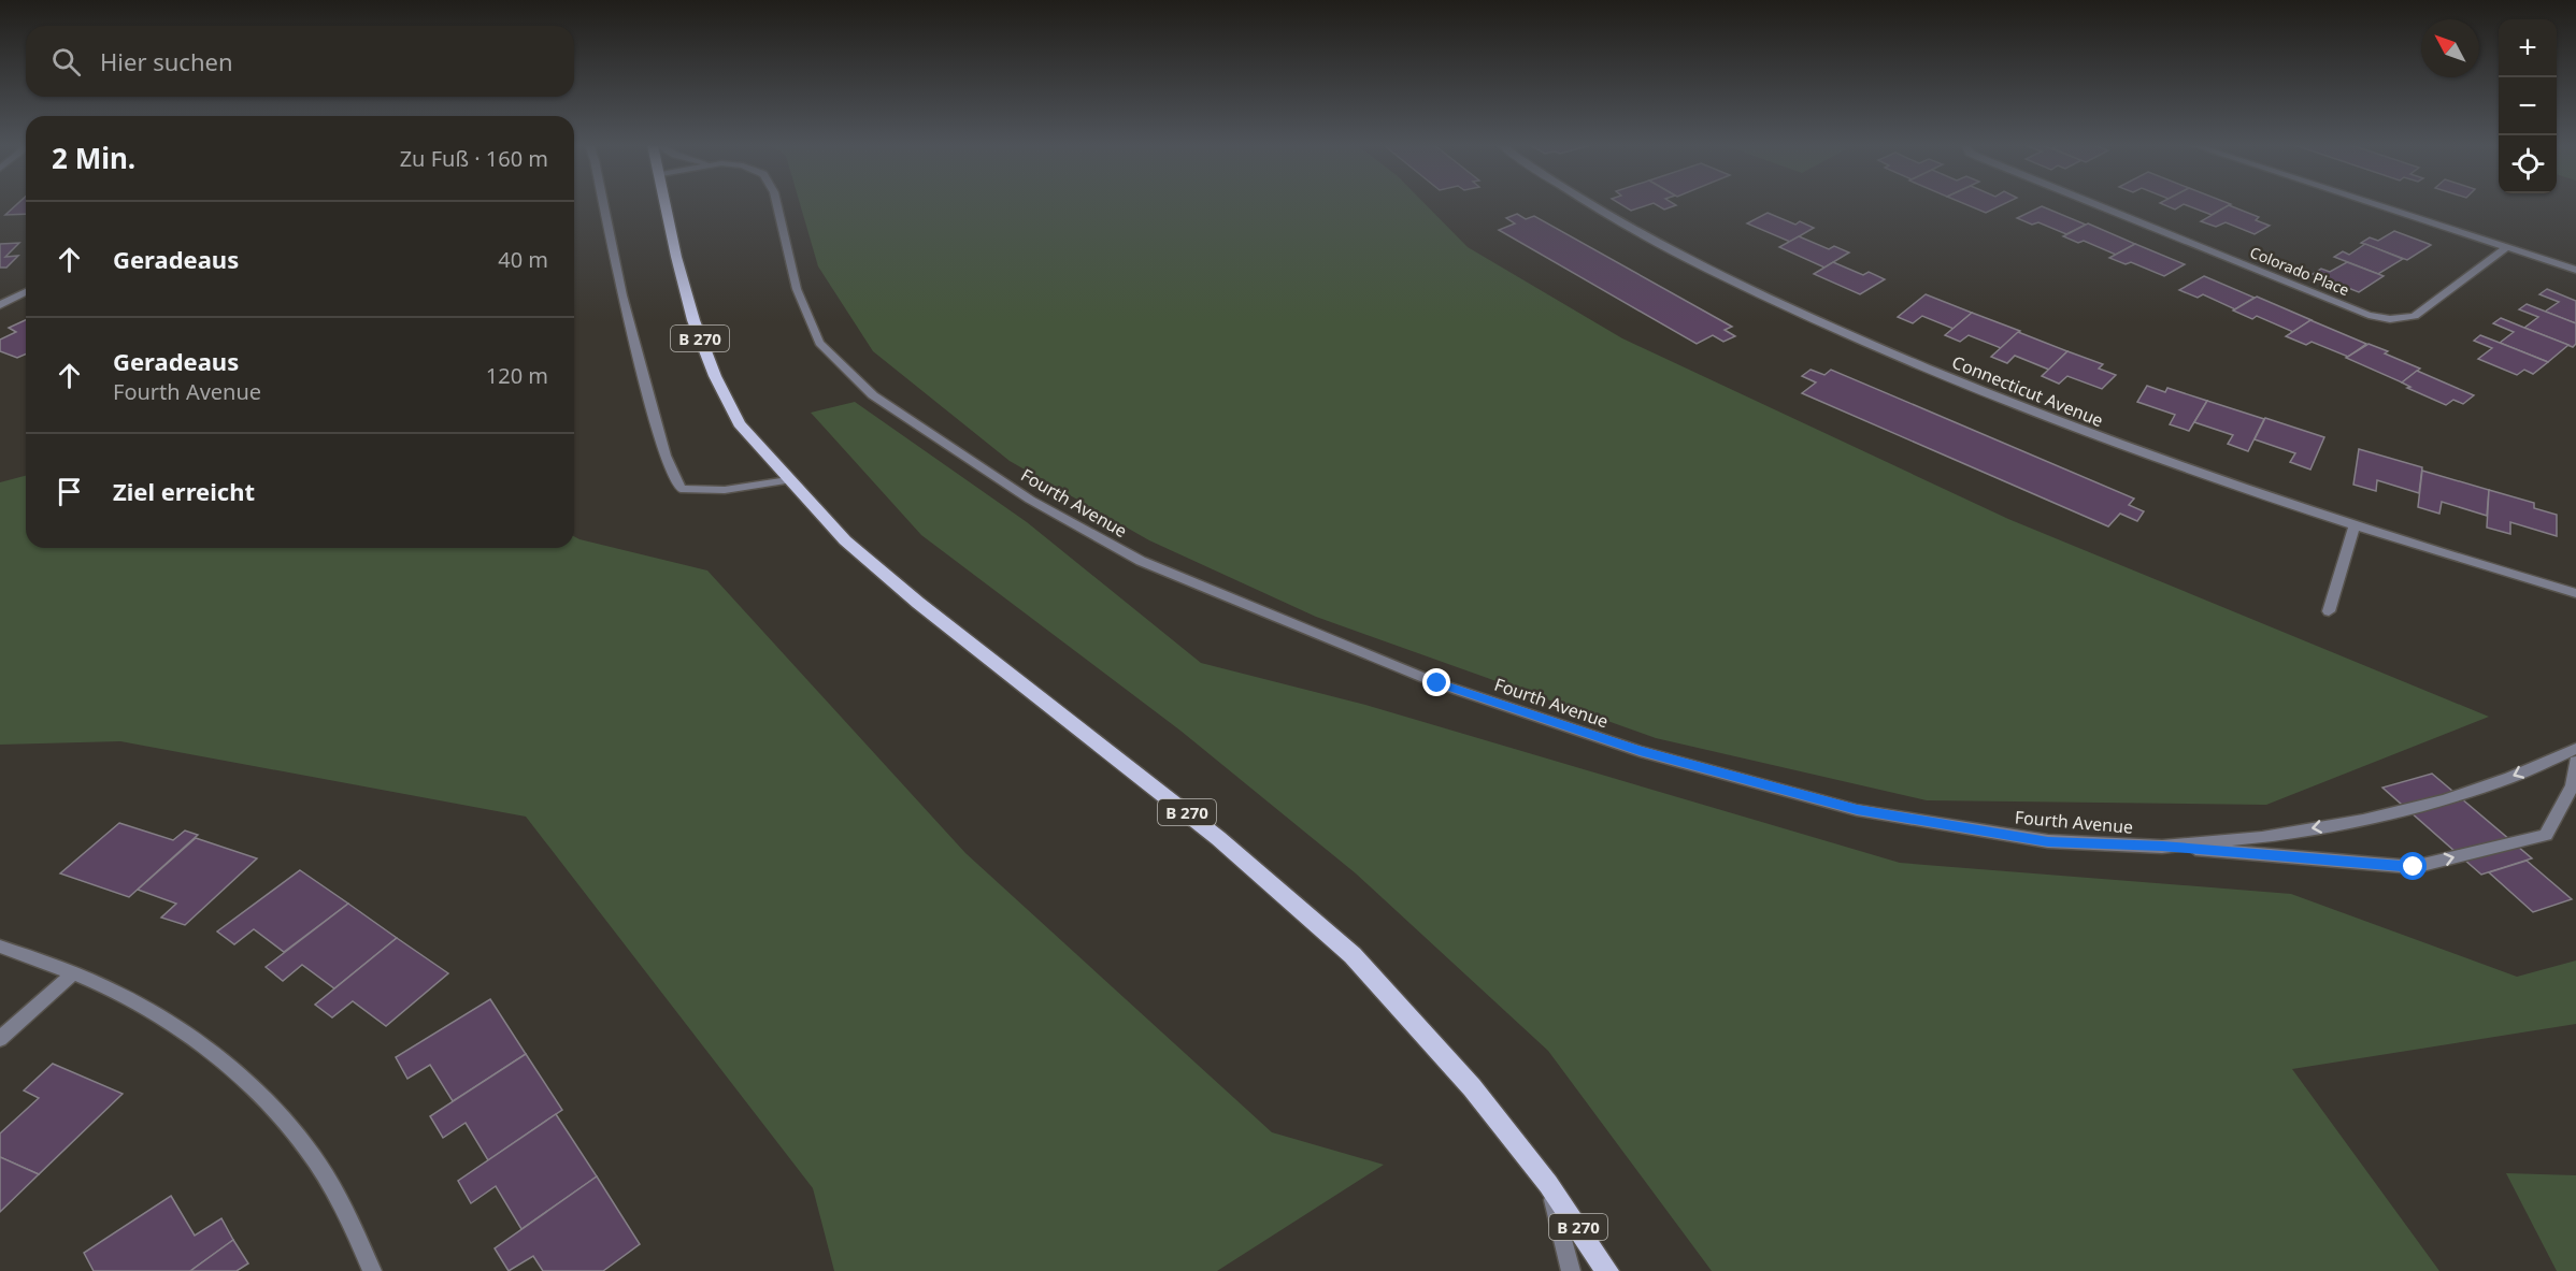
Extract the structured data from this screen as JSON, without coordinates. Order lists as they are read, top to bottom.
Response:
{
  "streets": {
    "main road": ["B 270"],
    "street": ["Colorado Place", "Connecticut Avenue", "Fourth Avenue"]
  },
  "north": "top left",
  "page": {
    "map_buttons": ["+", "−"],
    "search": "Hier suchen",
    "heading": ["2 Min.", "Zu Fuß · 160 m"],
    "list": [
      ["Geradeaus", "40 m"],
      ["Geradeaus", "Fourth Avenue", "120 m"],
      "Ziel erreicht"
    ]
  }
}
